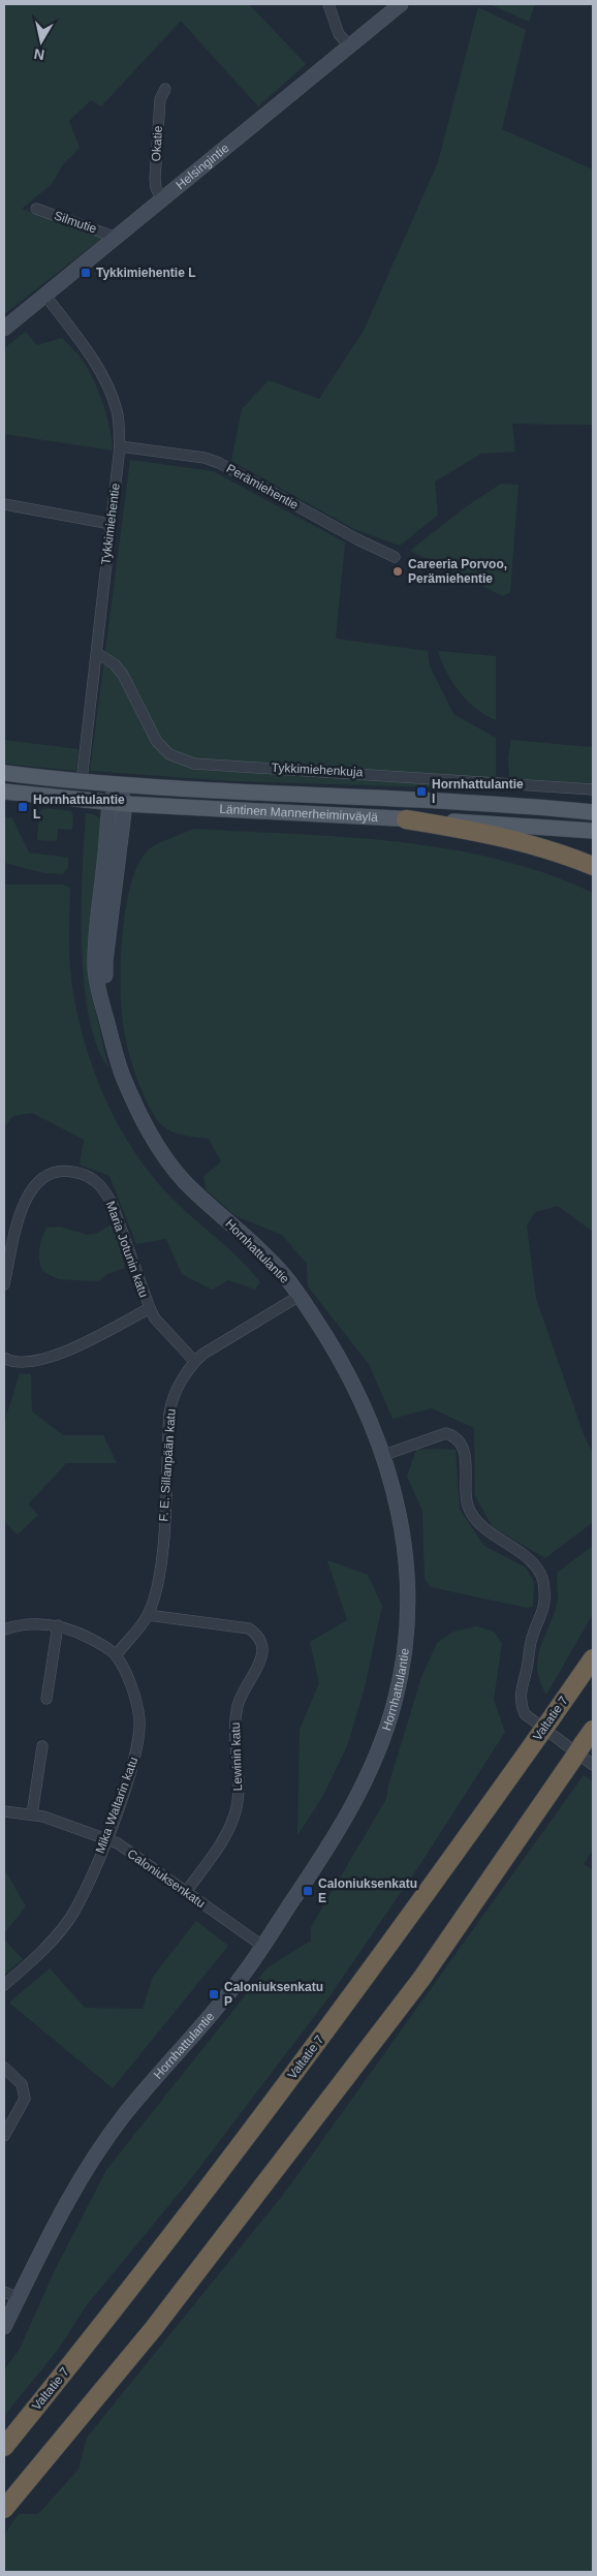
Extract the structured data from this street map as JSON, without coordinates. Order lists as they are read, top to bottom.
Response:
{
  "streets": {
    "highway": ["Valtatie 7"],
    "main road": ["Läntinen Mannerheiminväylä"],
    "street": [
      "Okatie",
      "Helsingintie",
      "Silmutie",
      "Perämiehentie",
      "Tykkimiehentie",
      "Tykkimiehenkuja",
      "Maria Jotunin katu",
      "Hornhattulantie",
      "F. E. Sillanpään katu",
      "Lewinin katu",
      "Mika Waltarin katu",
      "Caloniuksenkatu"
    ]
  },
  "crossings": [
    ["Okatie", "Helsingintie"],
    ["Helsingintie", "Silmutie"],
    ["Helsingintie", "Tykkimiehentie"],
    ["Perämiehentie", "Tykkimiehentie"],
    ["Tykkimiehentie", "Tykkimiehenkuja"],
    ["Läntinen Mannerheiminväylä", "Hornhattulantie"],
    ["Maria Jotunin katu", "F. E. Sillanpään katu"],
    ["Hornhattulantie", "F. E. Sillanpään katu"],
    ["Hornhattulantie", "Caloniuksenkatu"],
    ["F. E. Sillanpään katu", "Lewinin katu"],
    ["F. E. Sillanpään katu", "Mika Waltarin katu"],
    ["Lewinin katu", "Caloniuksenkatu"],
    ["Mika Waltarin katu", "Caloniuksenkatu"]
  ],
  "places": {
    "transit": [
      "Tykkimiehentie L",
      "Hornhattulantie I",
      "Hornhattulantie L",
      "Caloniuksenkatu E",
      "Caloniuksenkatu P"
    ],
    "other": ["Careeria Porvoo, Perämiehentie"]
  },
  "north": "bottom"
}
